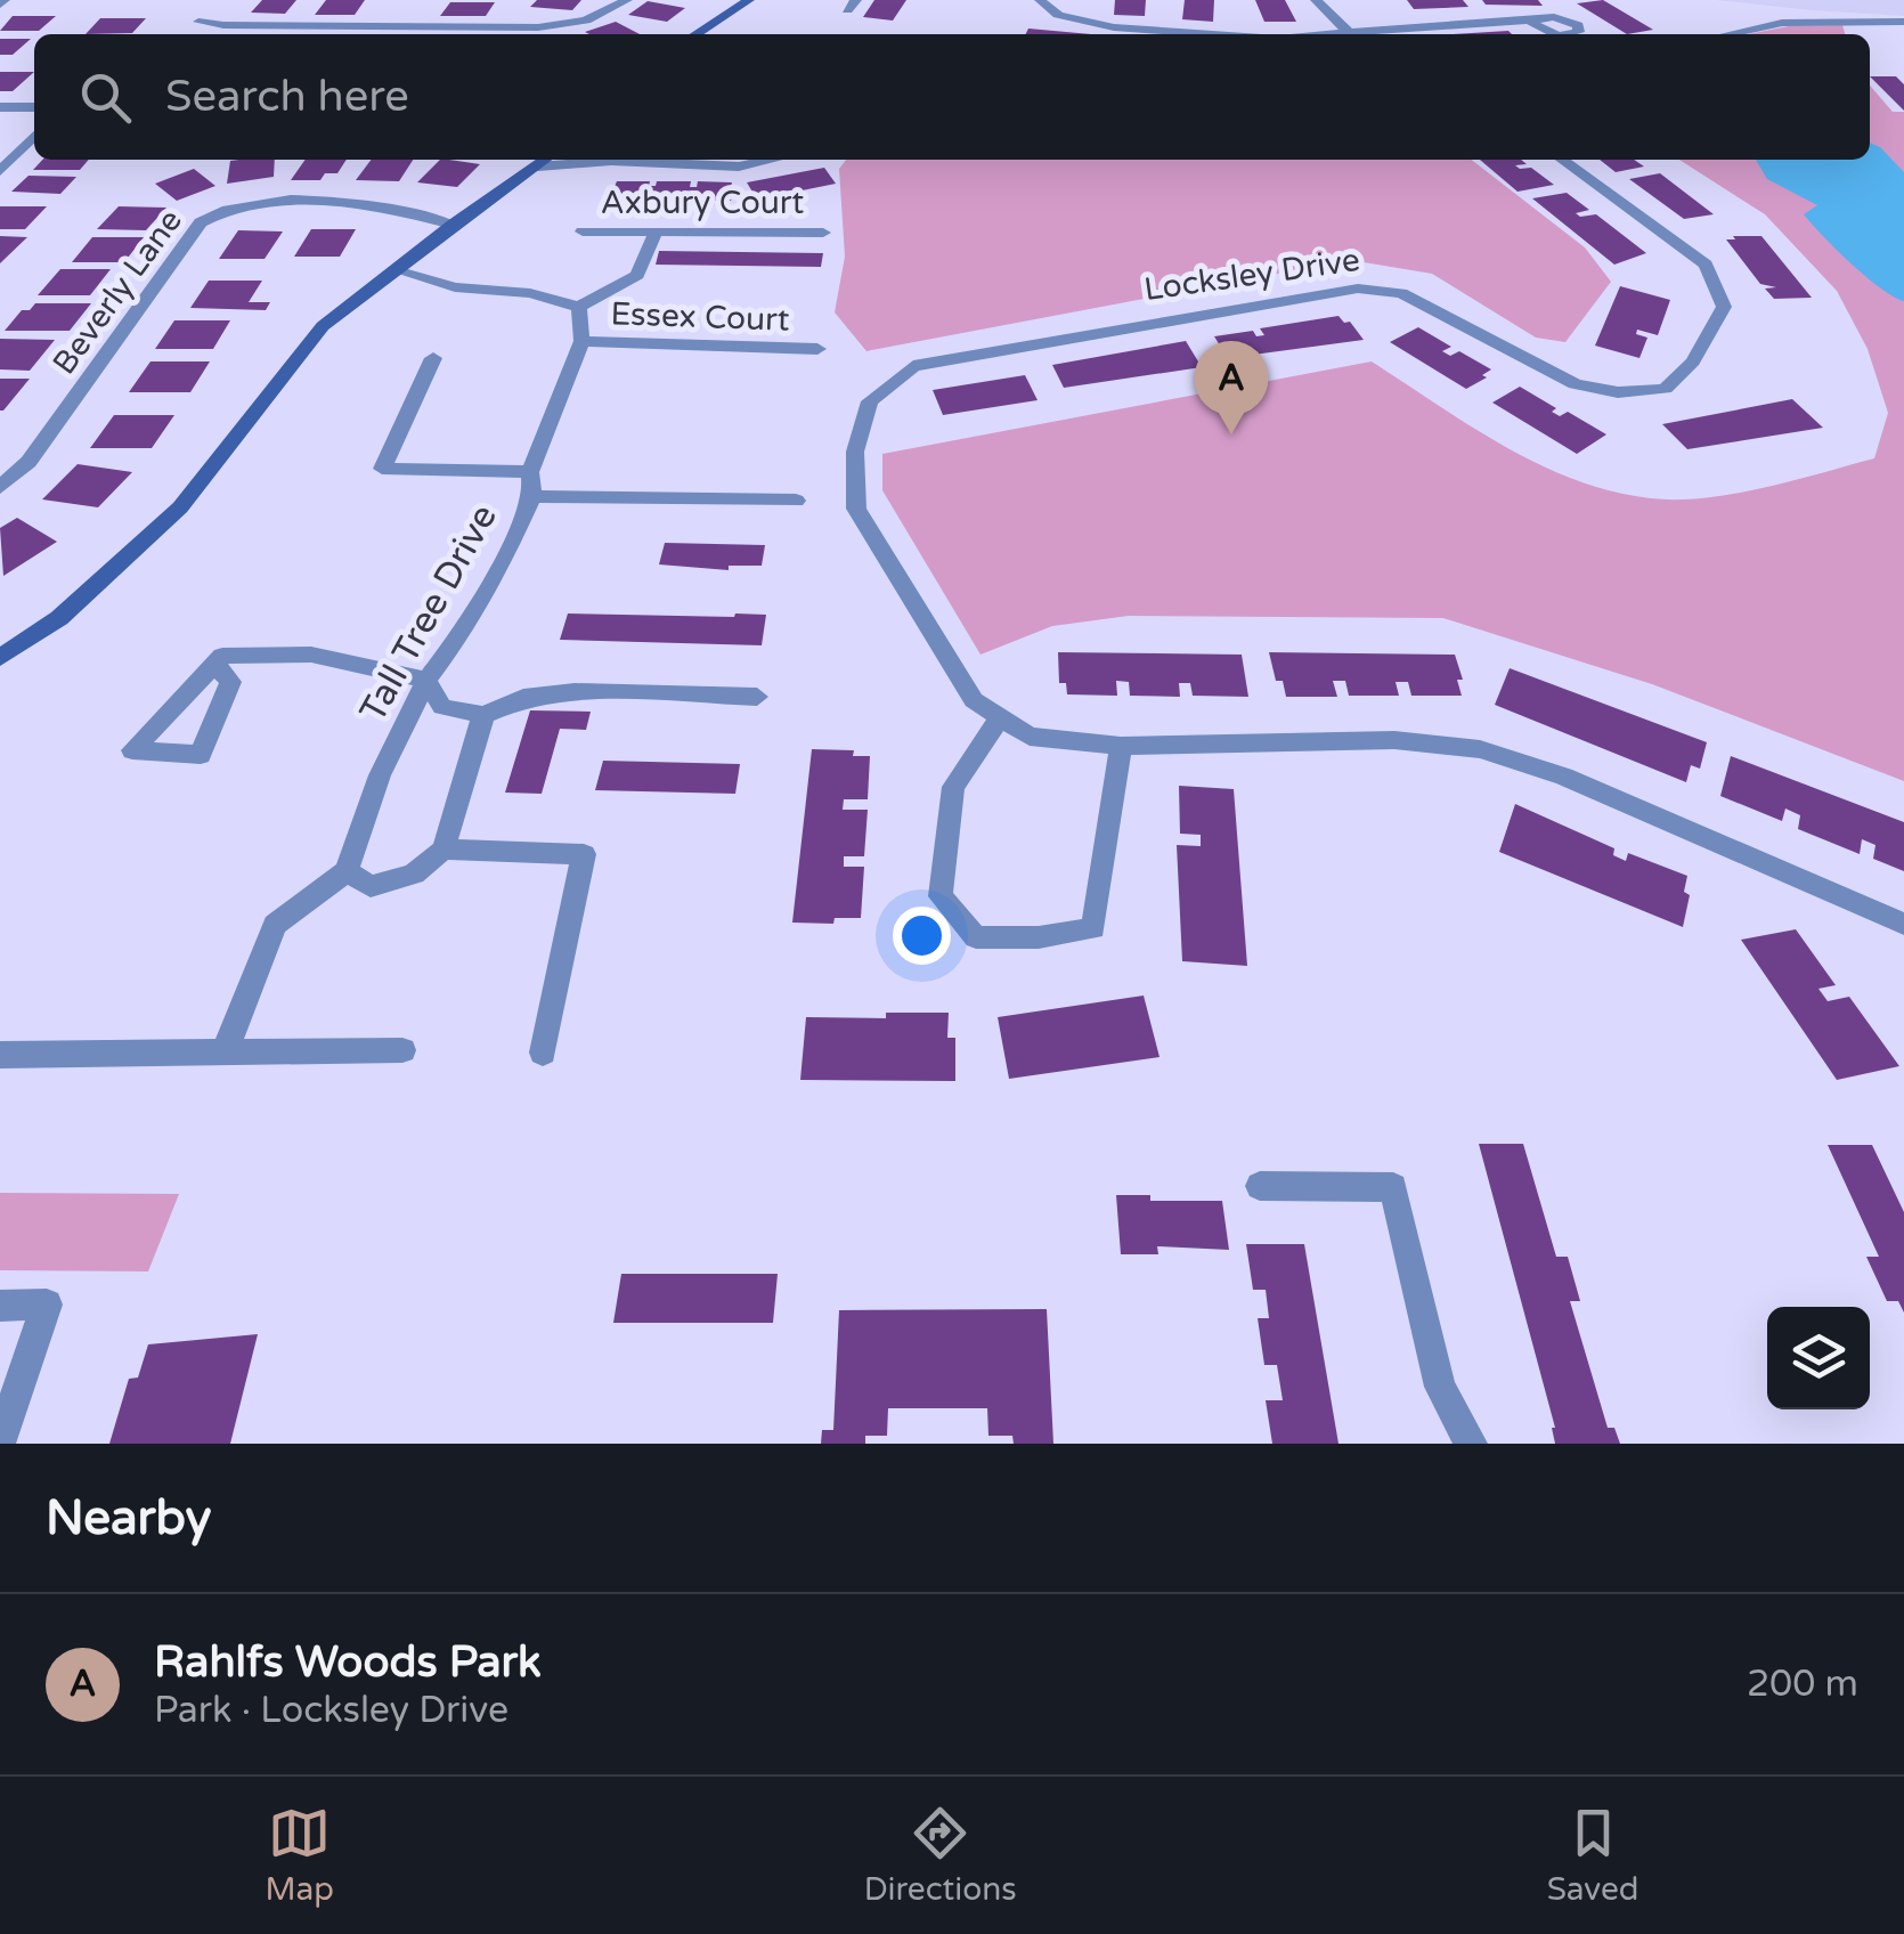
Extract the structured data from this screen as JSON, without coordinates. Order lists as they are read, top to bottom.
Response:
{
  "streets": {
    "street": [
      "Axbury Court",
      "Locksley Drive",
      "Beverly Lane",
      "Essex Court",
      "Tall Tree Drive"
    ]
  },
  "crossings": [
    ["Essex Court", "Tall Tree Drive"]
  ],
  "page": {
    "search": "Search here",
    "pins": "A",
    "heading": "Nearby",
    "list": [
      {
        "mark": "A",
        "name": "Rahlfs Woods Park",
        "note": "Park · Locksley Drive",
        "value": "200 m"
      }
    ],
    "nav": ["Map", "Directions", "Saved"]
  }
}
